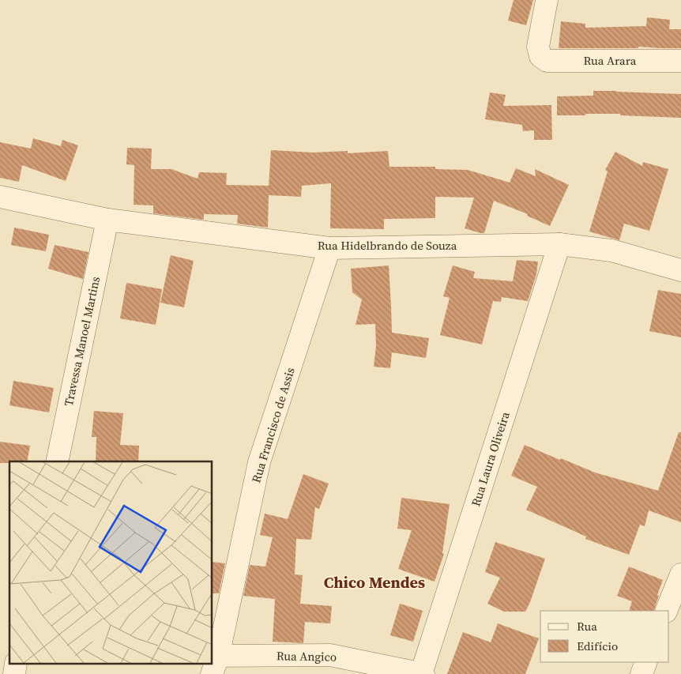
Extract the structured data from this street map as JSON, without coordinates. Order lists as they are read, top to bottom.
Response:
{
  "streets": {
    "street": [
      "Rua Arara",
      "Rua Hidelbrando de Souza",
      "Travessa Manoel Martins",
      "Rua Francisco de Assis",
      "Rua Laura Oliveira",
      "Rua Angico"
    ]
  },
  "crossings": [
    ["Rua Hidelbrando de Souza", "Travessa Manoel Martins"],
    ["Rua Hidelbrando de Souza", "Rua Francisco de Assis"],
    ["Rua Hidelbrando de Souza", "Rua Laura Oliveira"],
    ["Rua Francisco de Assis", "Rua Angico"],
    ["Rua Laura Oliveira", "Rua Angico"]
  ],
  "districts": ["Chico Mendes"],
  "legend": ["Rua", "Edifício"]
}
